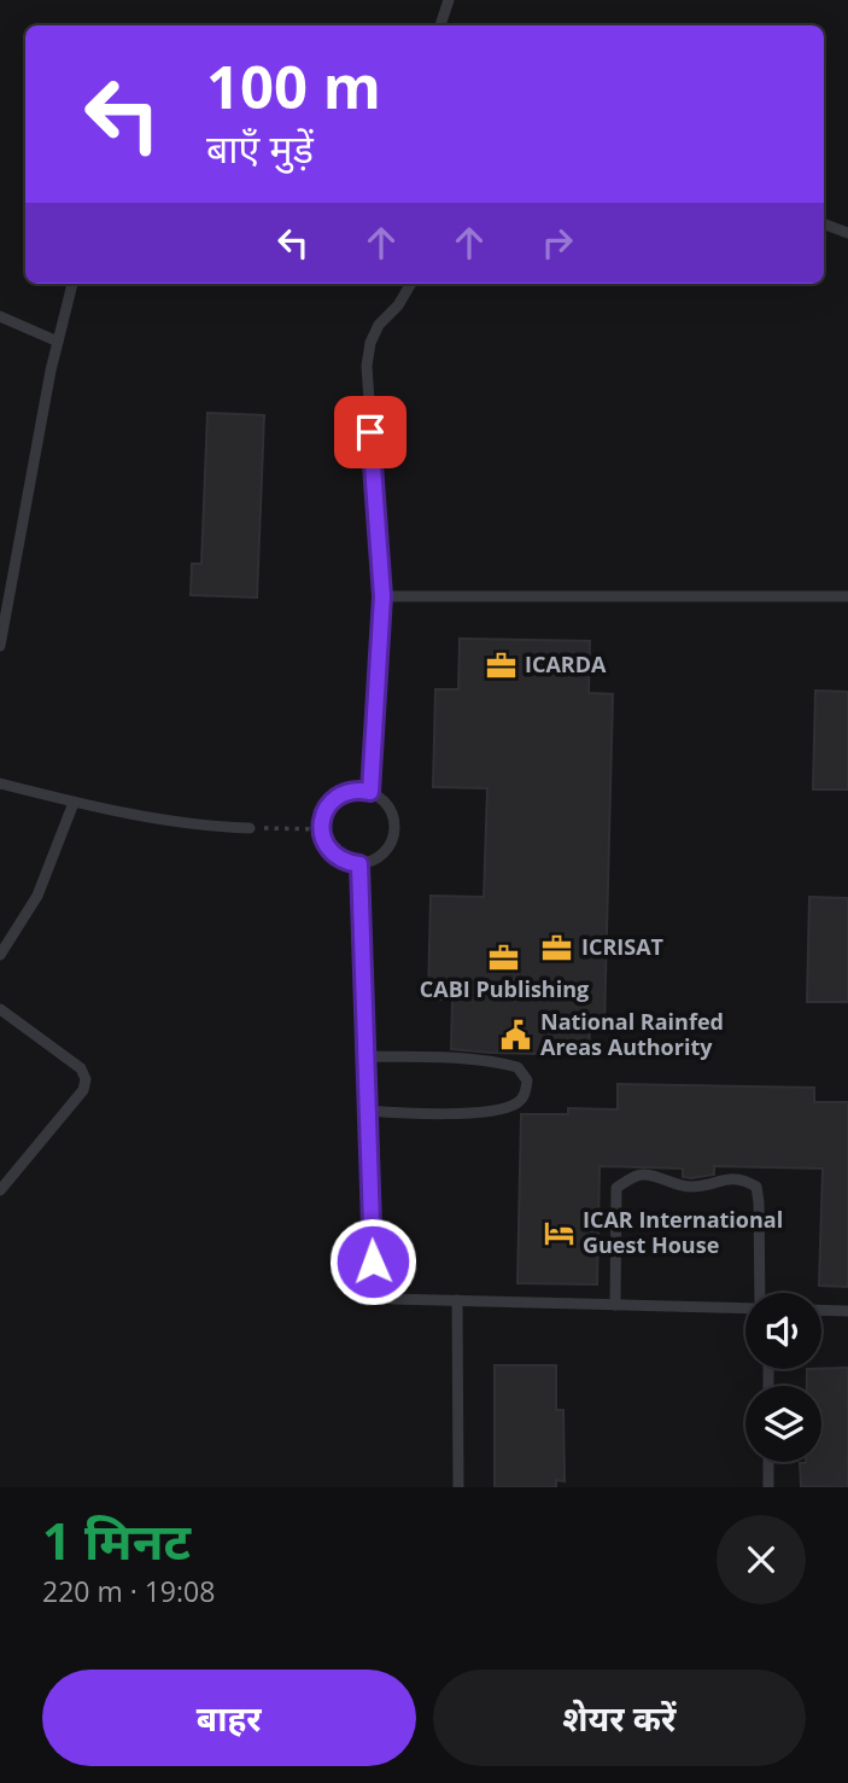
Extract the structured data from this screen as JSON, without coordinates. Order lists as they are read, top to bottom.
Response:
{
  "places": {
    "office": ["ICARDA", "ICRISAT", "CABI Publishing"],
    "public building": ["National Rainfed Areas Authority"],
    "hotel": ["ICAR International Guest House"]
  },
  "page": {
    "turn": ["100 m", "बाएँ मुड़ें"],
    "heading": ["1 मिनट", "220 m · 19:08"],
    "buttons": ["बाहर", "शेयर करें"]
  }
}
